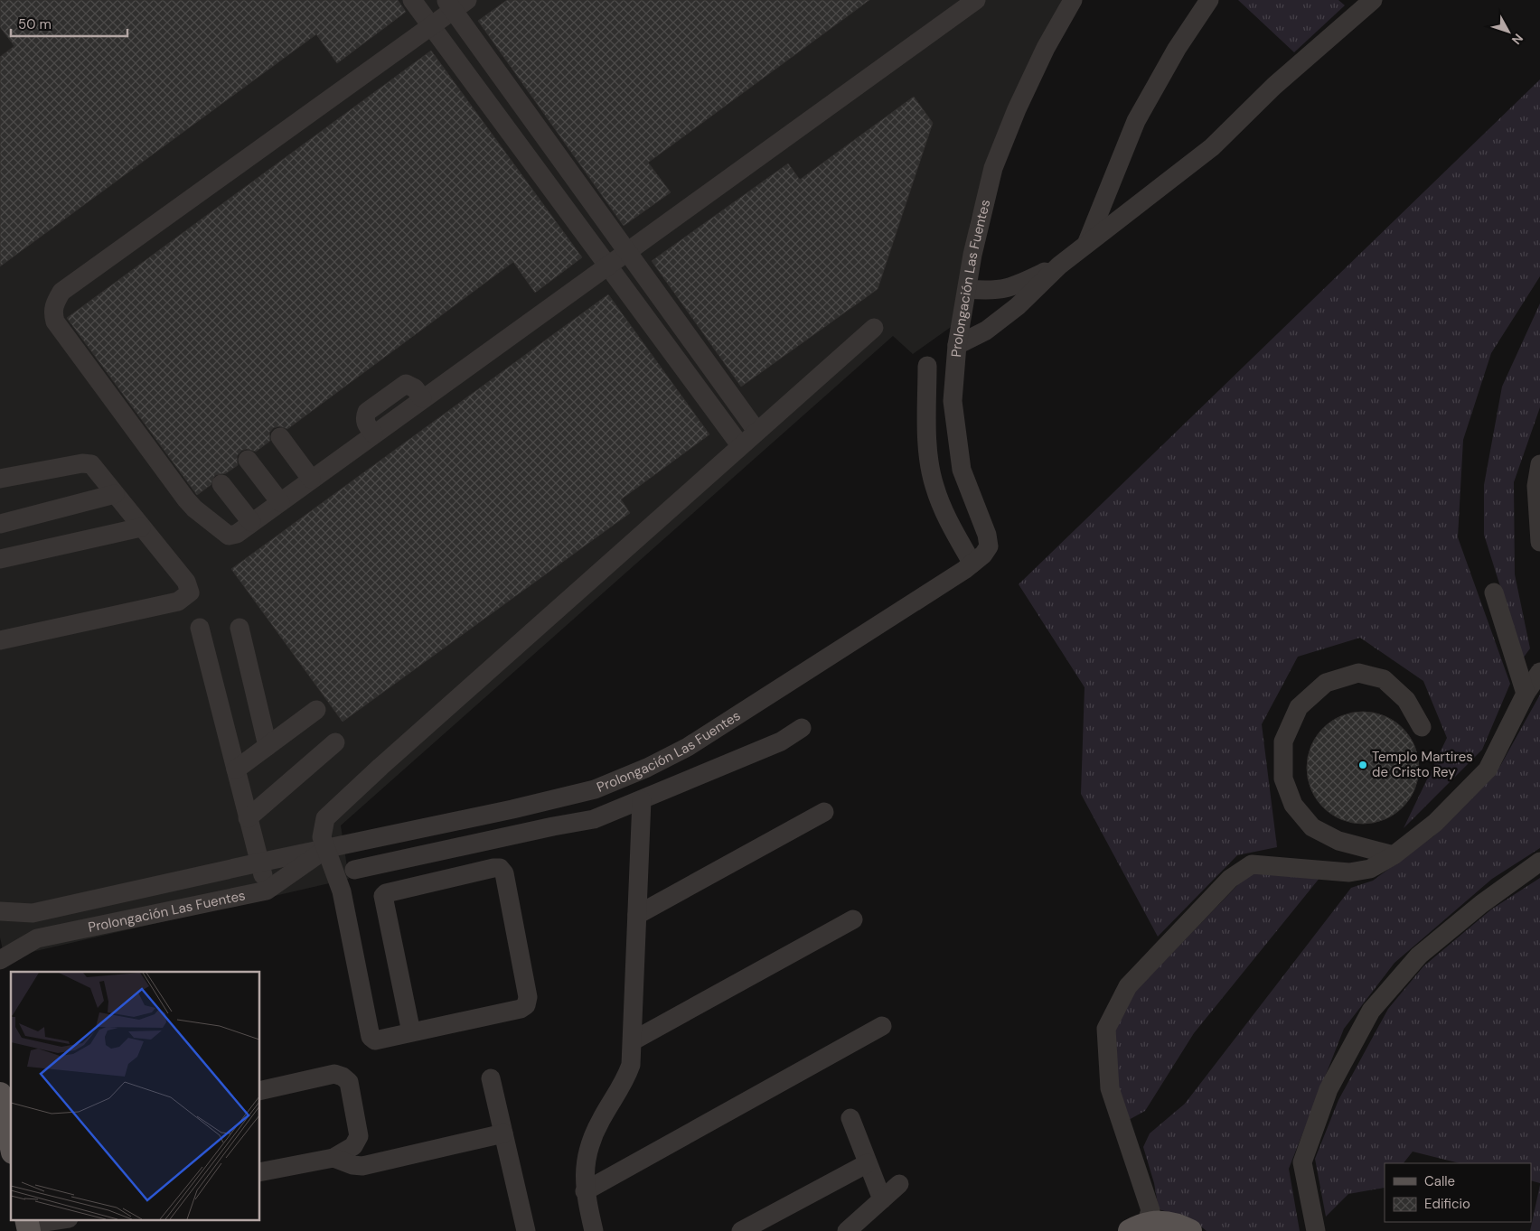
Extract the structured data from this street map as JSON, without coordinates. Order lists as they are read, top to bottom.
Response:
{
  "streets": {
    "street": ["Prolongación Las Fuentes"]
  },
  "places": ["Templo Martires de Cristo Rey"],
  "legend": ["Calle", "Edificio"],
  "scale_bar": "50 m",
  "north": "bottom right"
}
